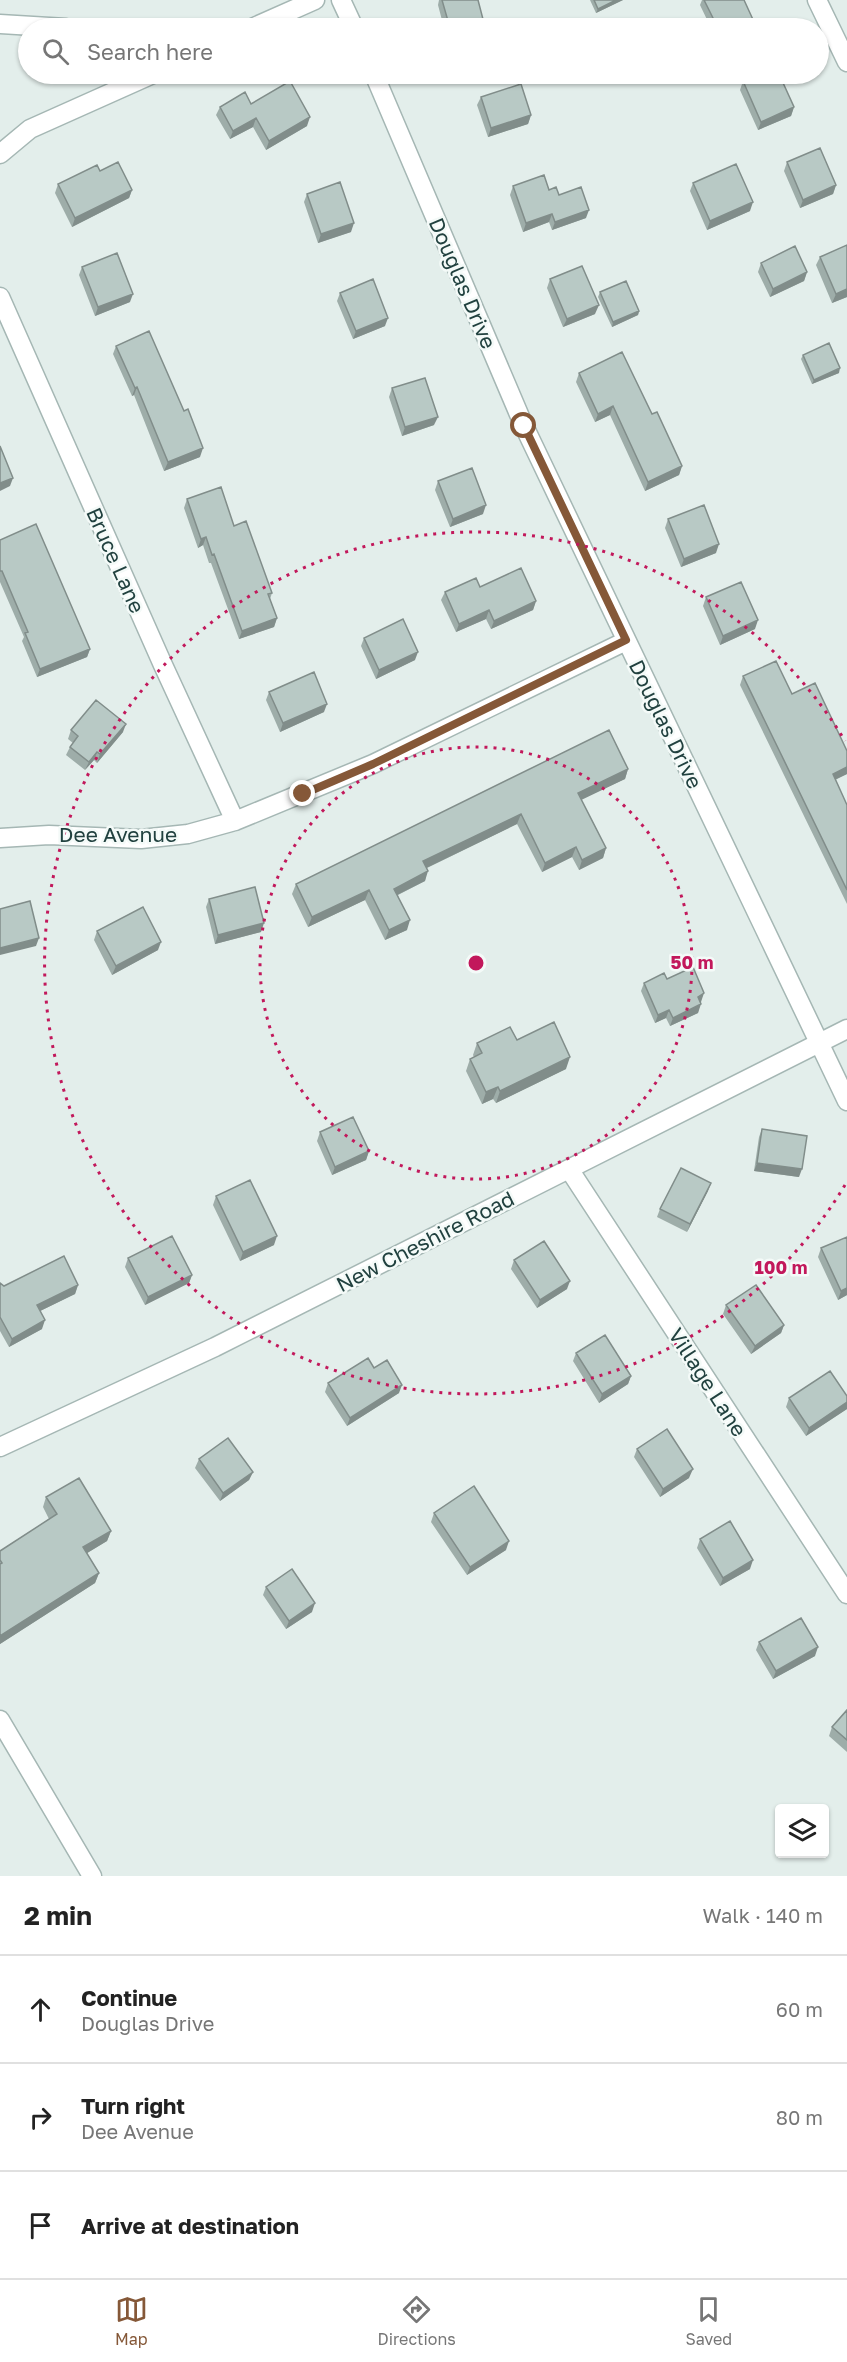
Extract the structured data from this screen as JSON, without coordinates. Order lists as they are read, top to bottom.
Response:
{
  "streets": {
    "street": [
      "Douglas Drive",
      "Bruce Lane",
      "Dee Avenue",
      "New Cheshire Road",
      "Village Lane"
    ]
  },
  "crossings": [
    ["Douglas Drive", "Dee Avenue"],
    ["Douglas Drive", "New Cheshire Road"],
    ["Bruce Lane", "Dee Avenue"],
    ["New Cheshire Road", "Village Lane"]
  ],
  "page": {
    "search": "Search here",
    "heading": ["2 min", "Walk · 140 m"],
    "list": [
      ["Continue", "Douglas Drive", "60 m"],
      ["Turn right", "Dee Avenue", "80 m"],
      "Arrive at destination"
    ],
    "nav": ["Map", "Directions", "Saved"]
  },
  "rings": ["50 m", "100 m"]
}
